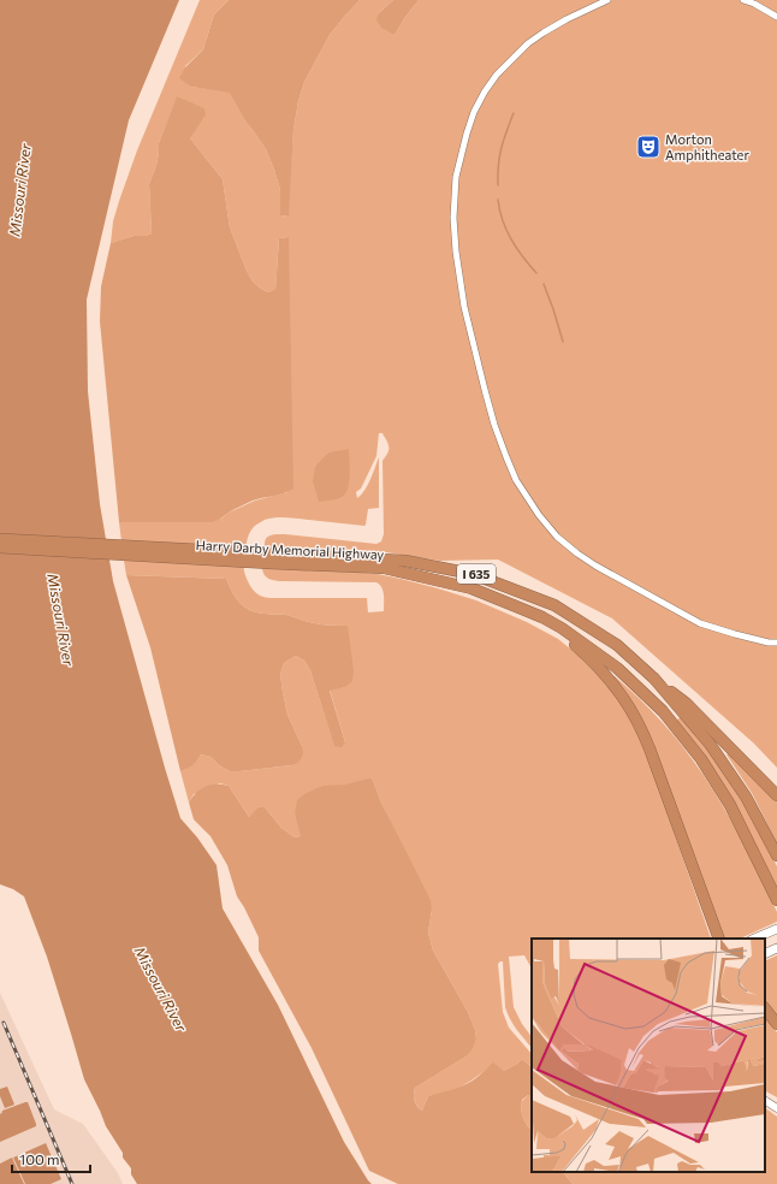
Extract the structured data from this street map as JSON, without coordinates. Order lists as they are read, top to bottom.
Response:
{
  "streets": {
    "highway": ["Harry Darby Memorial Highway", "I 635"]
  },
  "water": ["Missouri River"],
  "places": {
    "theatre": ["Morton Amphitheater"]
  },
  "scale_bar": "100 m"
}
